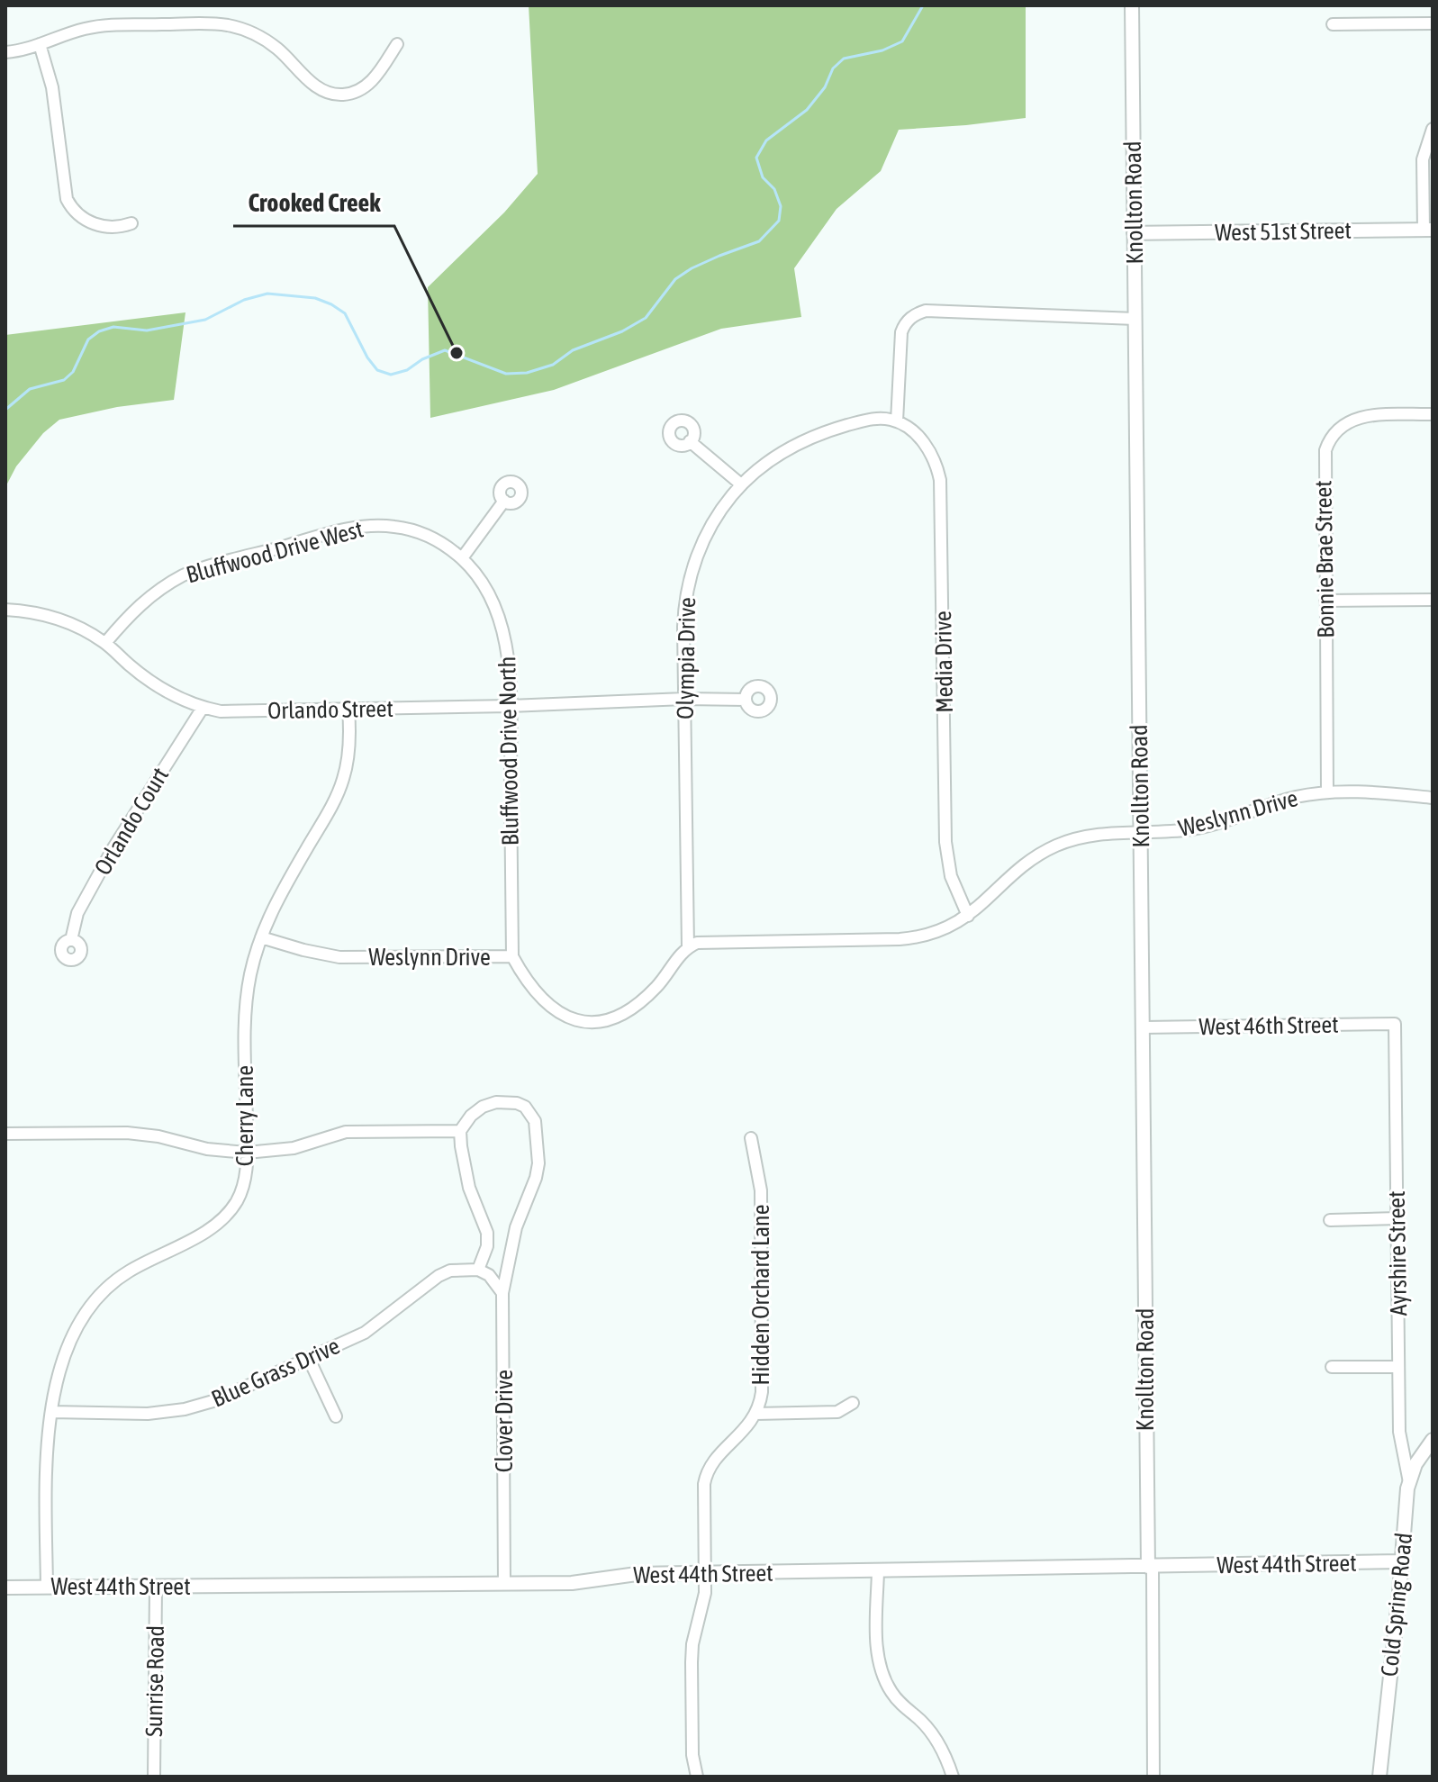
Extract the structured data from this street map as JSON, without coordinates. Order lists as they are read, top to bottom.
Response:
{
  "streets": {
    "street": [
      "Knollton Road",
      "West 51st Street",
      "Bluffwood Drive West",
      "Bonnie Brae Street",
      "Olympia Drive",
      "Media Drive",
      "Orlando Street",
      "Bluffwood Drive North",
      "Weslynn Drive",
      "Orlando Court",
      "West 46th Street",
      "Cherry Lane",
      "Ayrshire Street",
      "Hidden Orchard Lane",
      "Blue Grass Drive",
      "Clover Drive",
      "West 44th Street",
      "Cold Spring Road",
      "Sunrise Road"
    ]
  },
  "crossings": [
    ["Knollton Road", "West 51st Street"],
    ["Knollton Road", "Weslynn Drive"],
    ["Knollton Road", "West 46th Street"],
    ["Knollton Road", "West 44th Street"],
    ["Bluffwood Drive West", "Orlando Street"],
    ["Bluffwood Drive West", "Bluffwood Drive North"],
    ["Bonnie Brae Street", "Weslynn Drive"],
    ["Olympia Drive", "Media Drive"],
    ["Olympia Drive", "Orlando Street"],
    ["Olympia Drive", "Weslynn Drive"],
    ["Media Drive", "Weslynn Drive"],
    ["Orlando Street", "Bluffwood Drive North"],
    ["Orlando Street", "Orlando Court"],
    ["Orlando Street", "Cherry Lane"],
    ["Bluffwood Drive North", "Weslynn Drive"],
    ["Weslynn Drive", "Cherry Lane"],
    ["West 46th Street", "Ayrshire Street"],
    ["Cherry Lane", "Blue Grass Drive"],
    ["Cherry Lane", "West 44th Street"],
    ["Ayrshire Street", "Cold Spring Road"],
    ["Hidden Orchard Lane", "West 44th Street"],
    ["Clover Drive", "West 44th Street"],
    ["West 44th Street", "Cold Spring Road"],
    ["West 44th Street", "Sunrise Road"]
  ],
  "places": ["Crooked Creek"]
}
